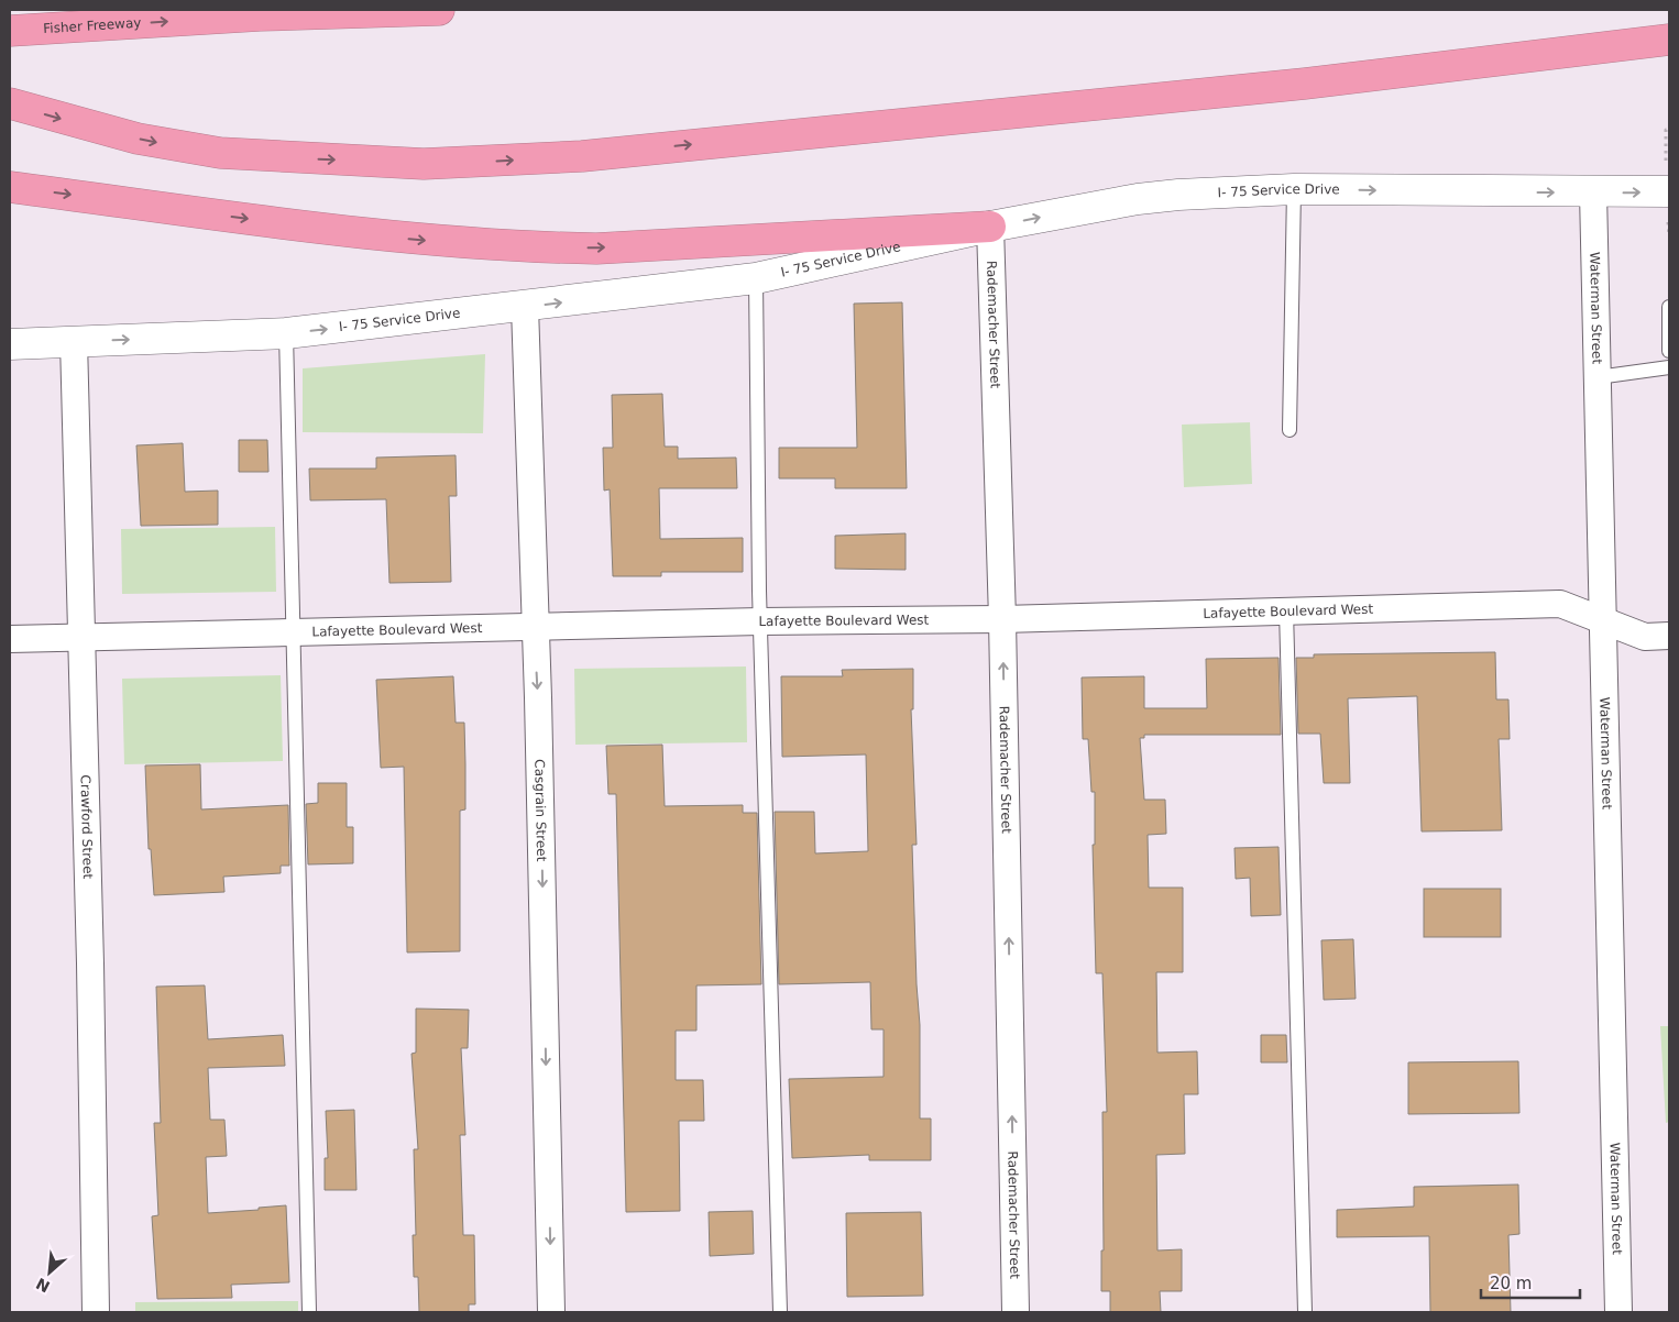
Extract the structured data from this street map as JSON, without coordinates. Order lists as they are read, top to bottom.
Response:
{
  "streets": {
    "highway": ["Fisher Freeway"],
    "main road": ["I- 75 Service Drive"],
    "street": [
      "Waterman Street",
      "Rademacher Street",
      "Lafayette Boulevard West",
      "Casgrain Street",
      "Crawford Street"
    ]
  },
  "crossings": [
    ["I- 75 Service Drive", "Waterman Street"],
    ["I- 75 Service Drive", "Rademacher Street"],
    ["I- 75 Service Drive", "Casgrain Street"],
    ["I- 75 Service Drive", "Crawford Street"],
    ["Waterman Street", "Lafayette Boulevard West"],
    ["Rademacher Street", "Lafayette Boulevard West"],
    ["Lafayette Boulevard West", "Casgrain Street"],
    ["Lafayette Boulevard West", "Crawford Street"]
  ],
  "one_way": ["I- 75 Service Drive", "Rademacher Street", "Casgrain Street"],
  "scale_bar": "20 m",
  "north": "bottom left"
}
